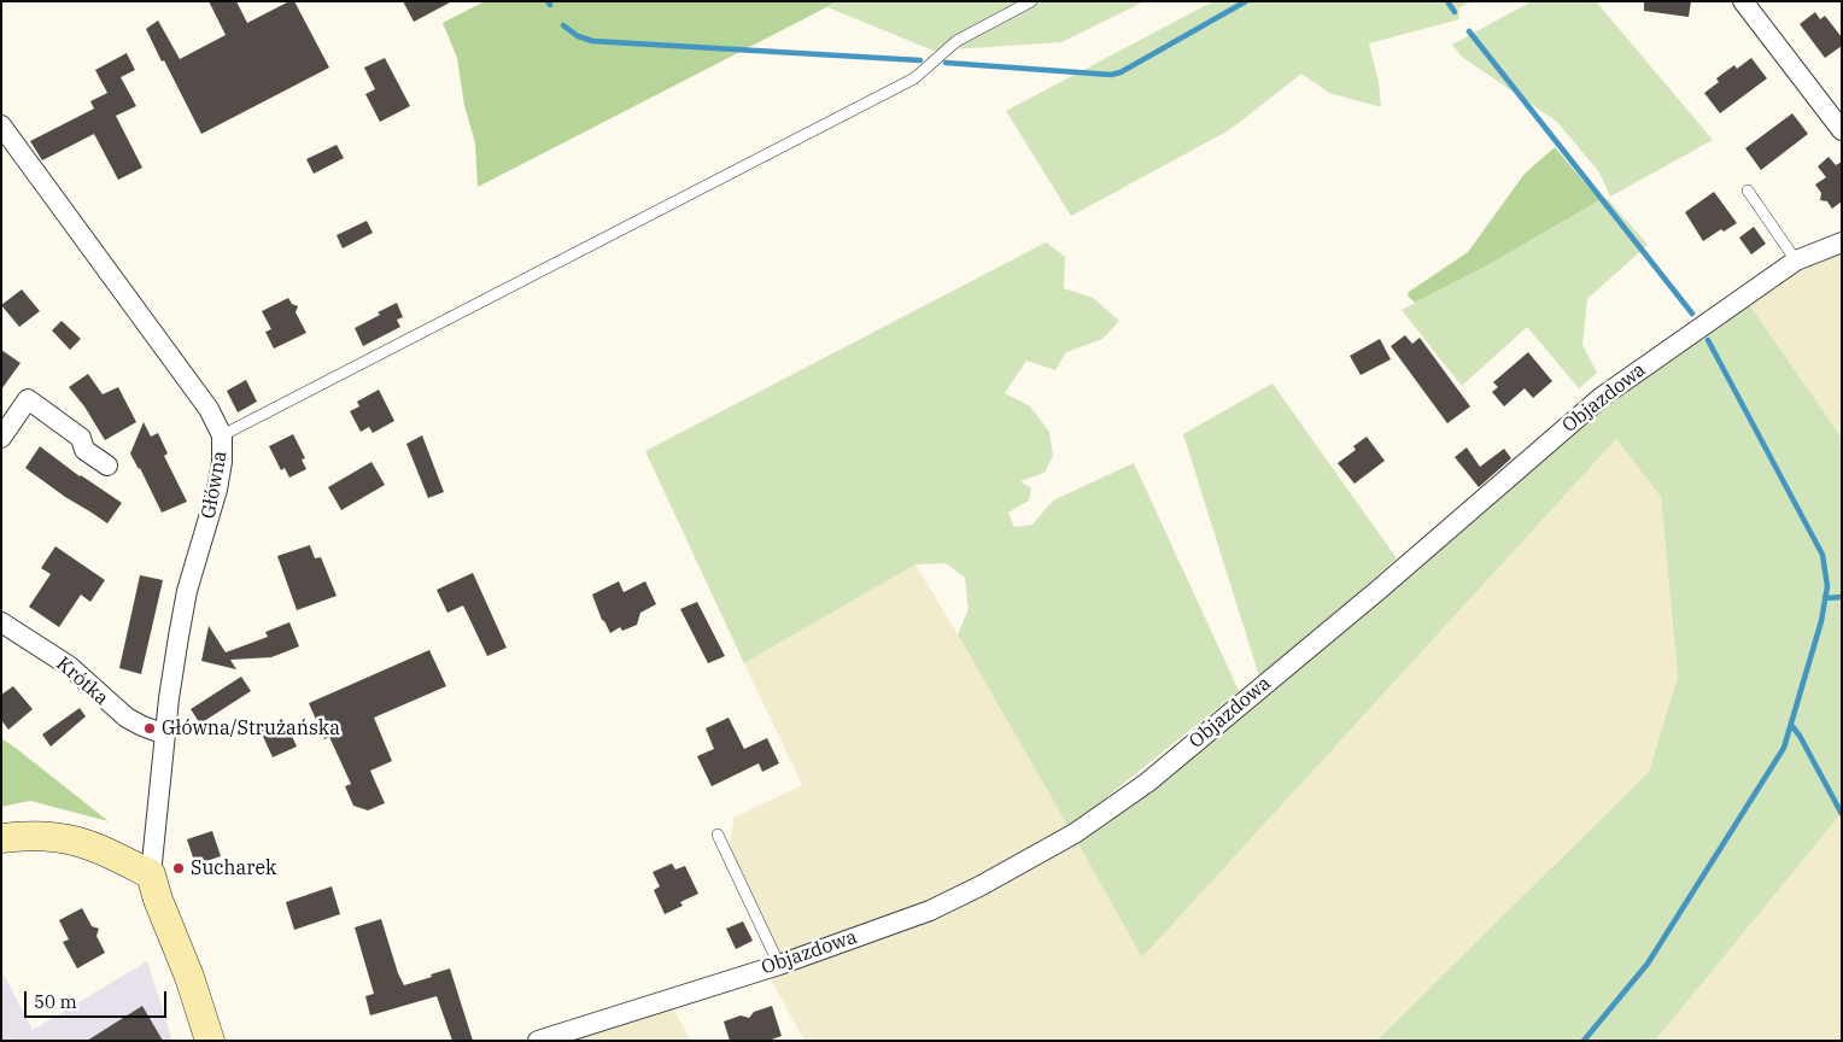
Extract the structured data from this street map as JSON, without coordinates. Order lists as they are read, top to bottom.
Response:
{
  "streets": {
    "street": ["Objazdowa", "Główna", "Krótka"]
  },
  "crossings": [
    ["Główna", "Krótka"]
  ],
  "places": ["Główna/Strużańska", "Sucharek"],
  "scale_bar": "50 m"
}
